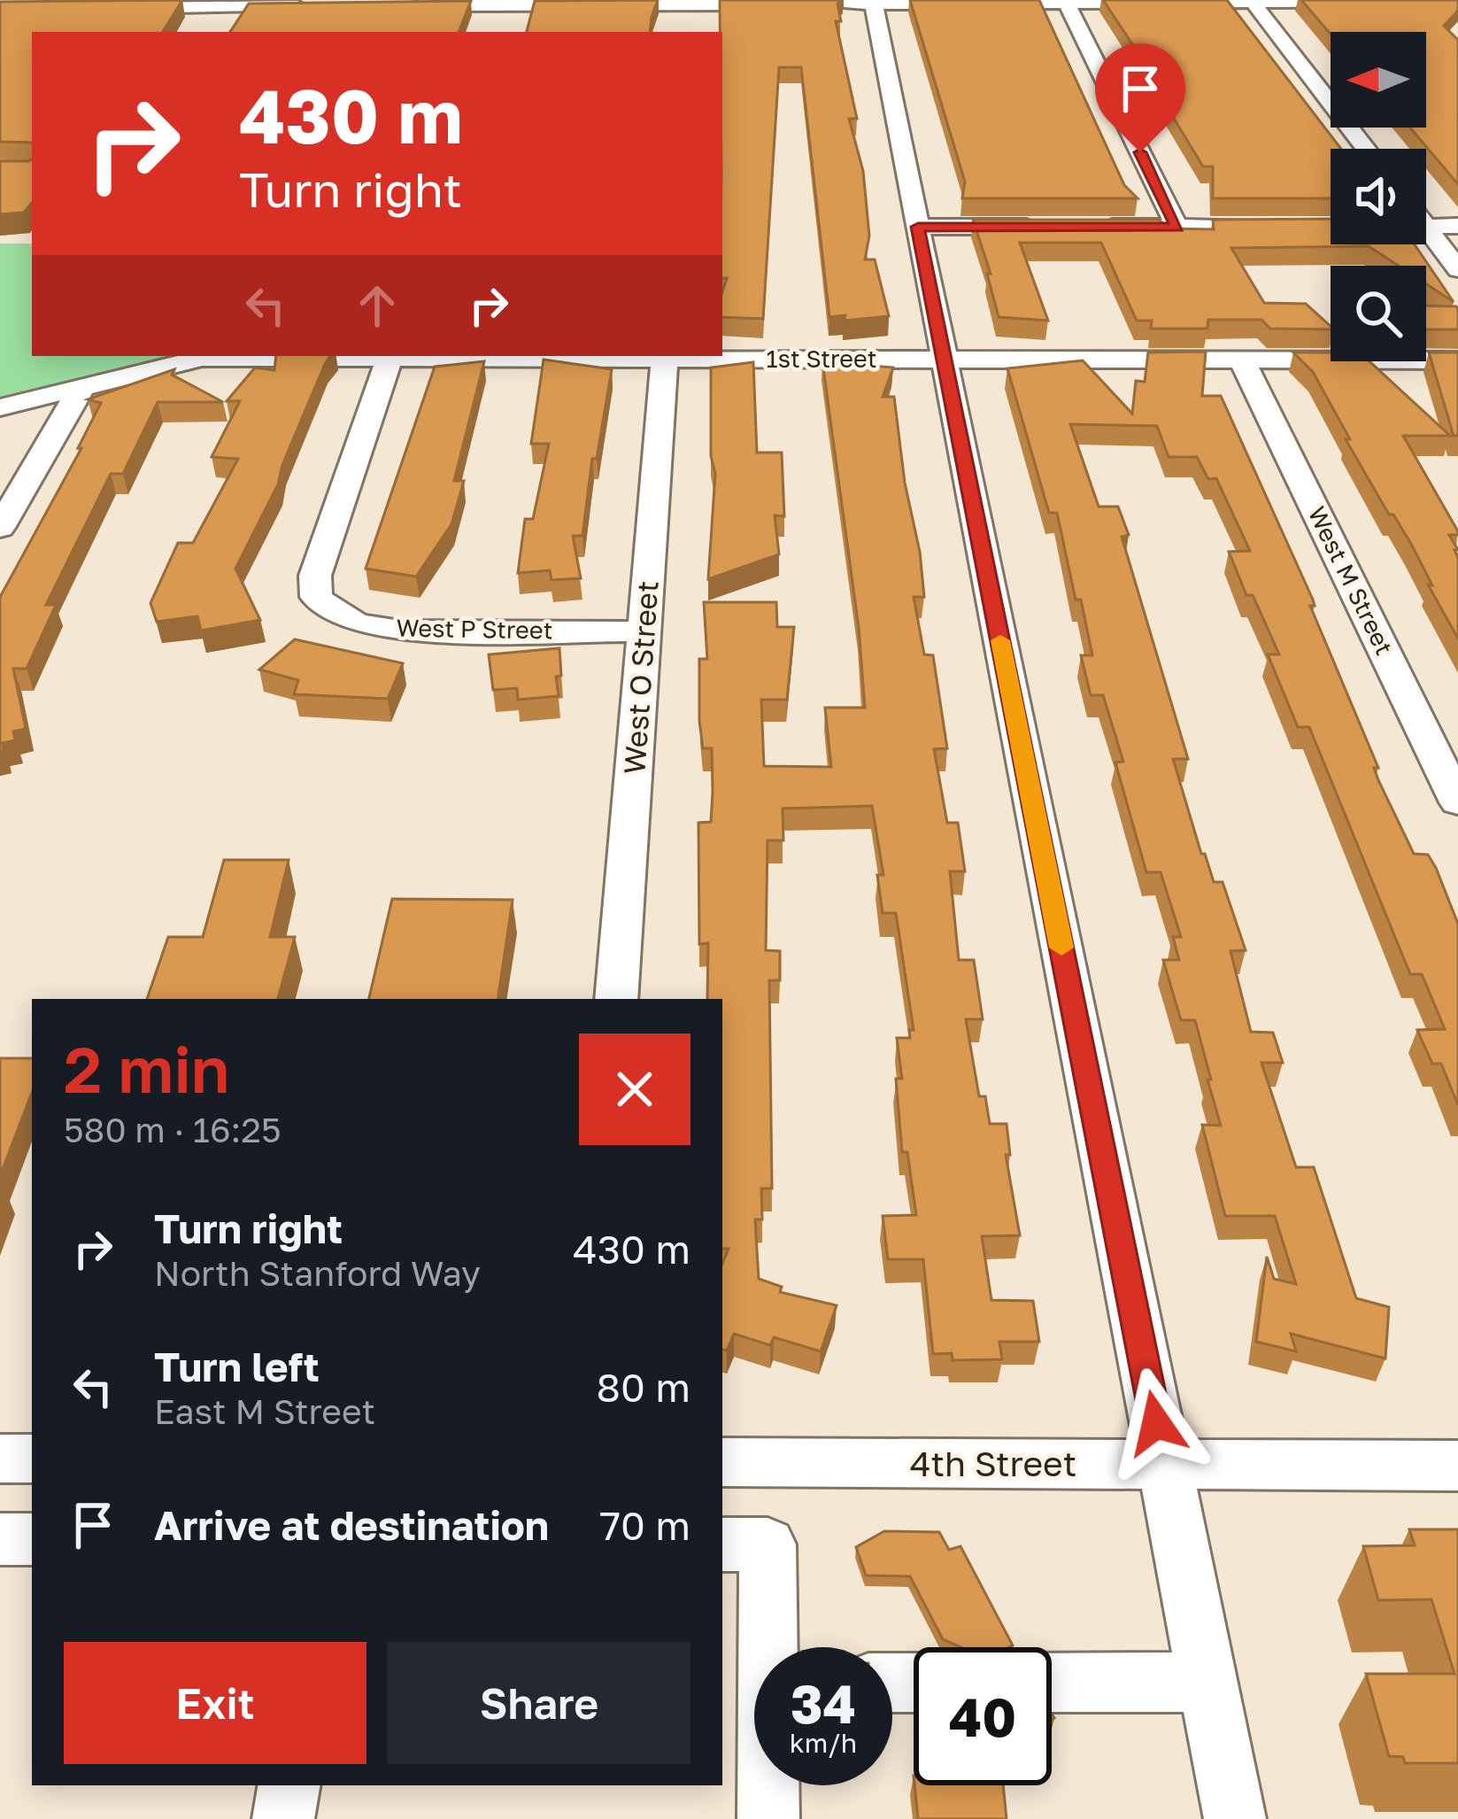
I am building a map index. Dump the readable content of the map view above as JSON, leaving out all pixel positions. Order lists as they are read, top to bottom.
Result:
{
  "streets": {
    "street": [
      "1st Street",
      "West M Street",
      "West P Street",
      "West O Street",
      "4th Street"
    ]
  },
  "crossings": [
    ["1st Street", "West M Street"],
    ["1st Street", "West P Street"],
    ["1st Street", "West O Street"],
    ["West P Street", "West O Street"]
  ],
  "north": "left",
  "page": {
    "turn": ["430 m", "Turn right"],
    "heading": ["2 min", "580 m · 16:25"],
    "list": [
      {
        "name": "Turn right",
        "note": "North Stanford Way",
        "value": "430 m"
      },
      {
        "name": "Turn left",
        "note": "East M Street",
        "value": "80 m"
      },
      {
        "name": "Arrive at destination",
        "value": "70 m"
      }
    ],
    "buttons": ["Exit", "Share"],
    "speed": "34 km/h",
    "limit": "40"
  }
}
